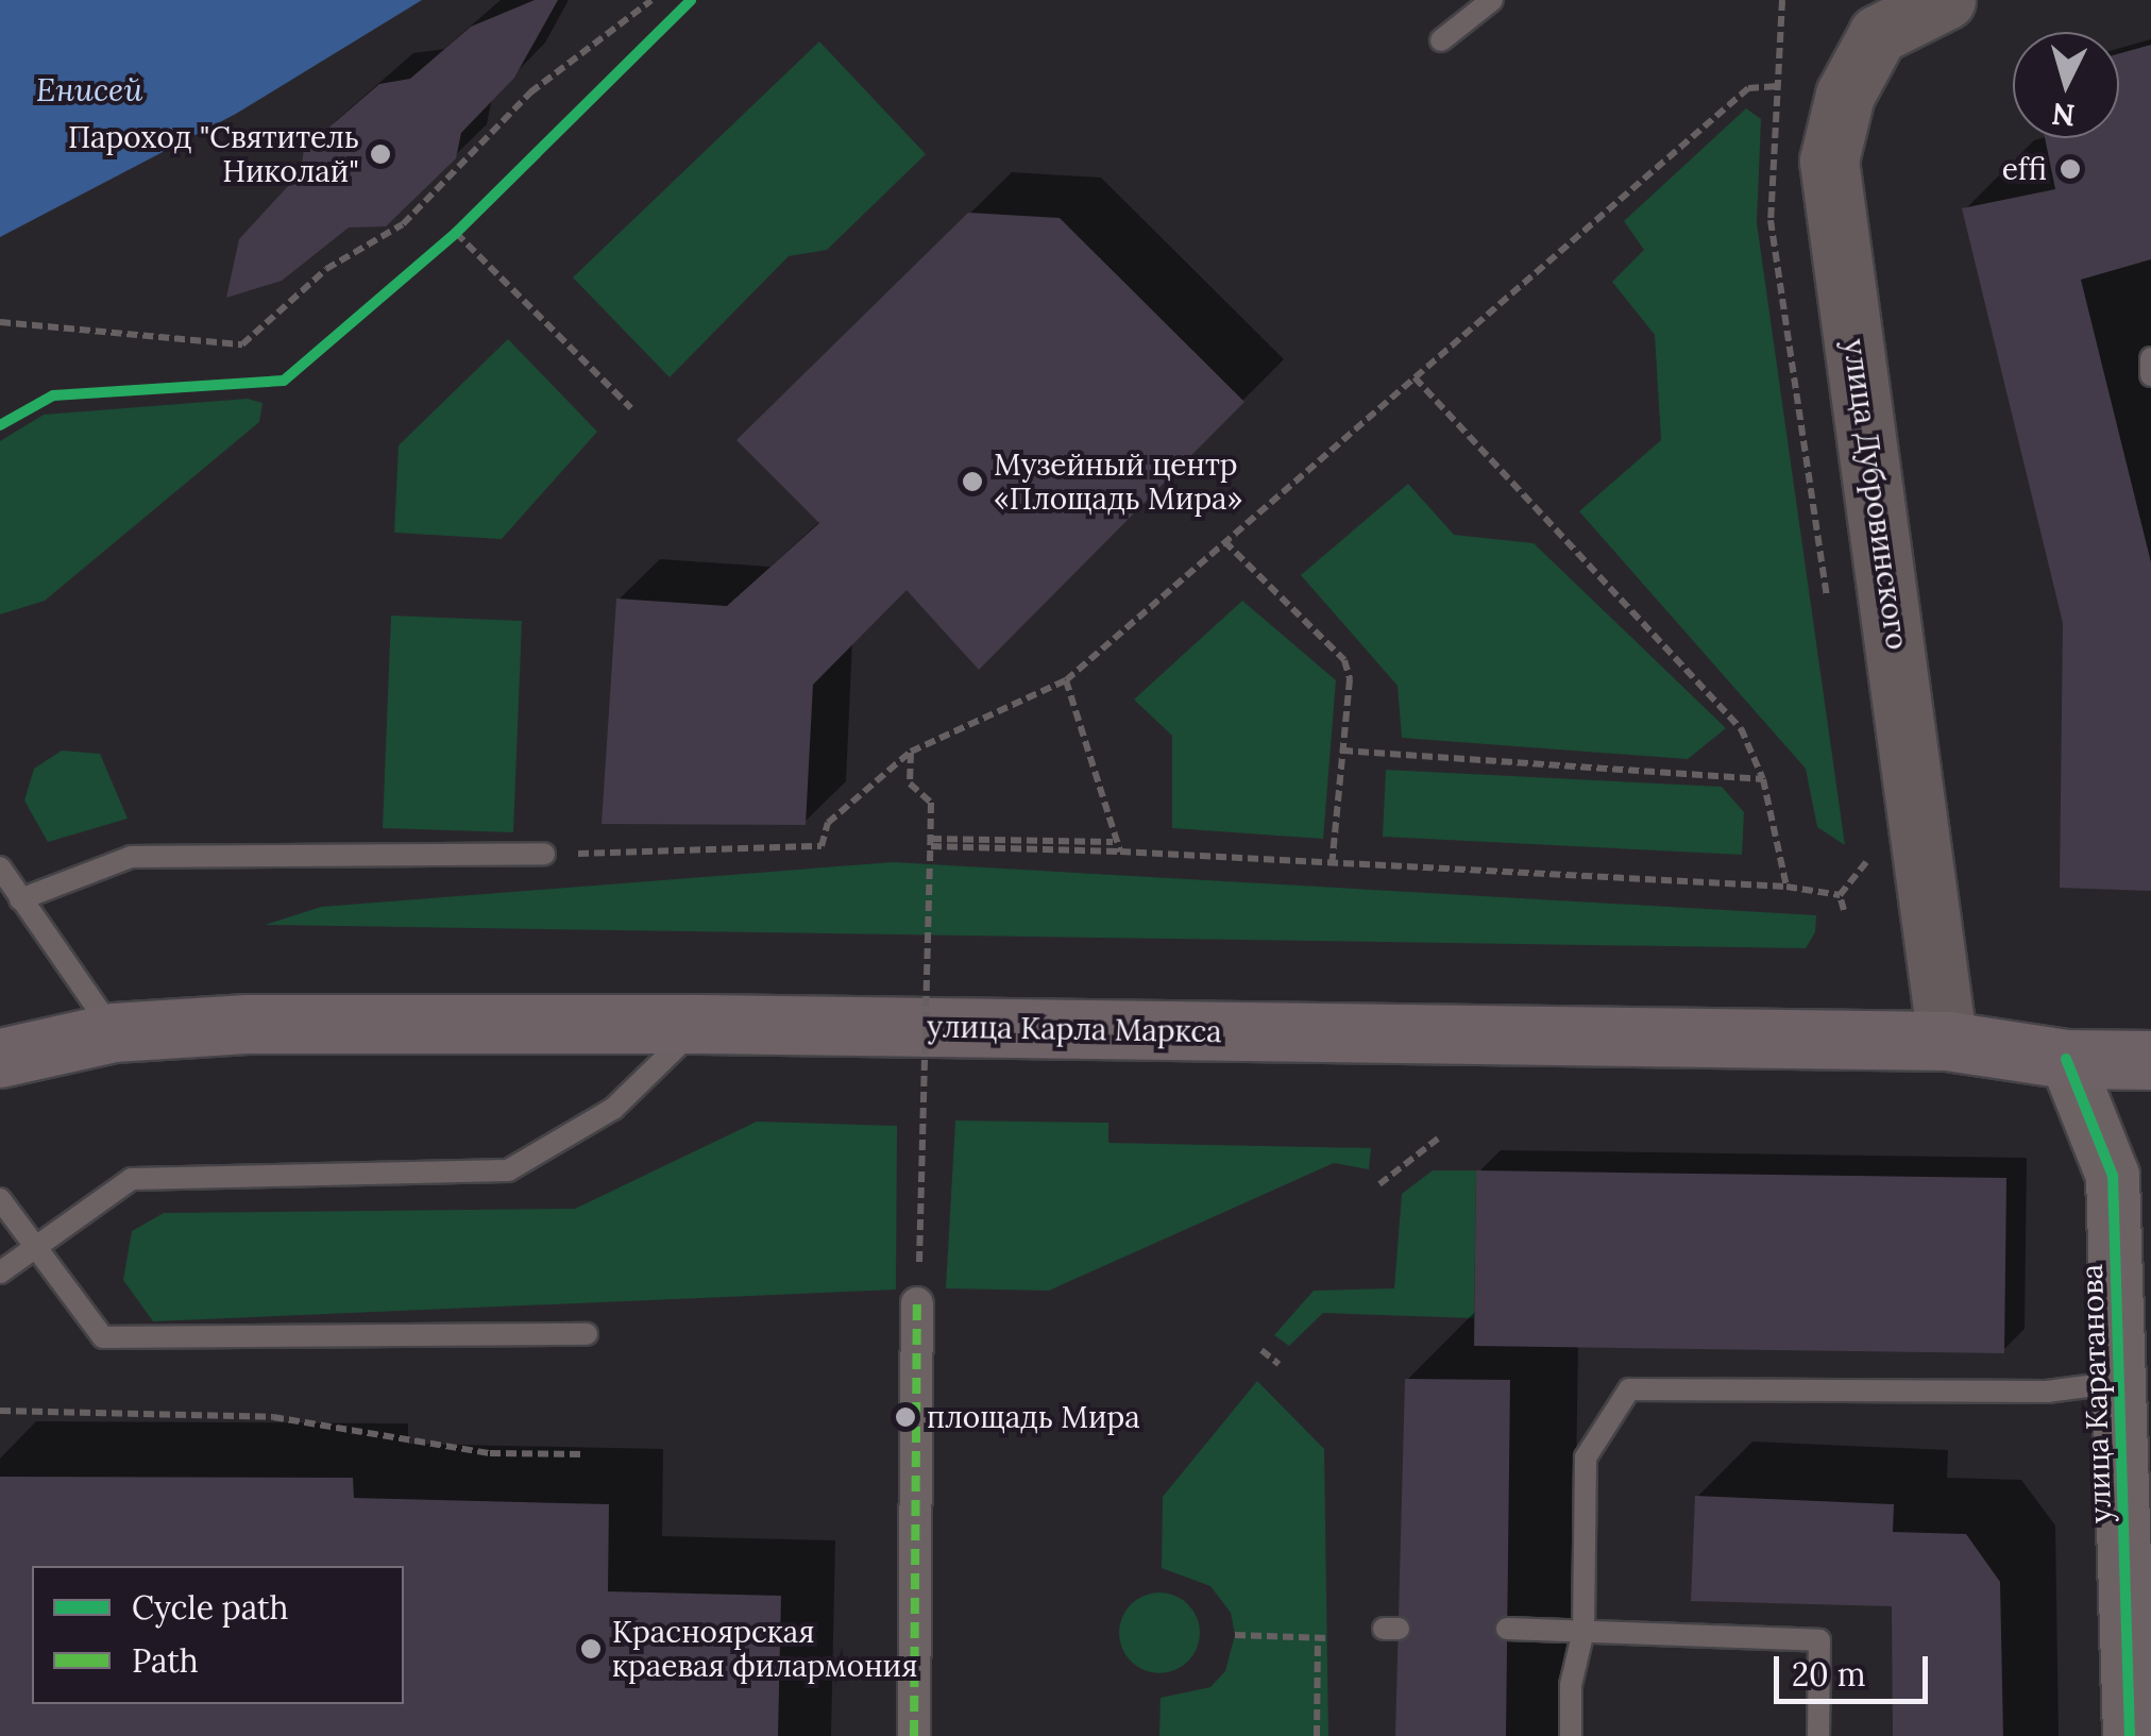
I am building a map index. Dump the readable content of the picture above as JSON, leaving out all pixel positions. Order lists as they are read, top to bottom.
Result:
{
  "streets": {
    "main road": ["улица Дубровинского", "улица Карла Маркса"],
    "street": ["улица Каратанова"]
  },
  "crossings": [
    ["улица Дубровинского", "улица Карла Маркса"],
    ["улица Карла Маркса", "улица Каратанова"]
  ],
  "water": ["Енисей"],
  "places": [
    "Пароход \"Святитель Николай\"",
    "effi",
    "Музейный центр «Площадь Мира»",
    "площадь Мира",
    "Красноярская краевая филармония"
  ],
  "legend": ["Cycle path", "Path"],
  "scale_bar": "20 m",
  "north": "bottom"
}
